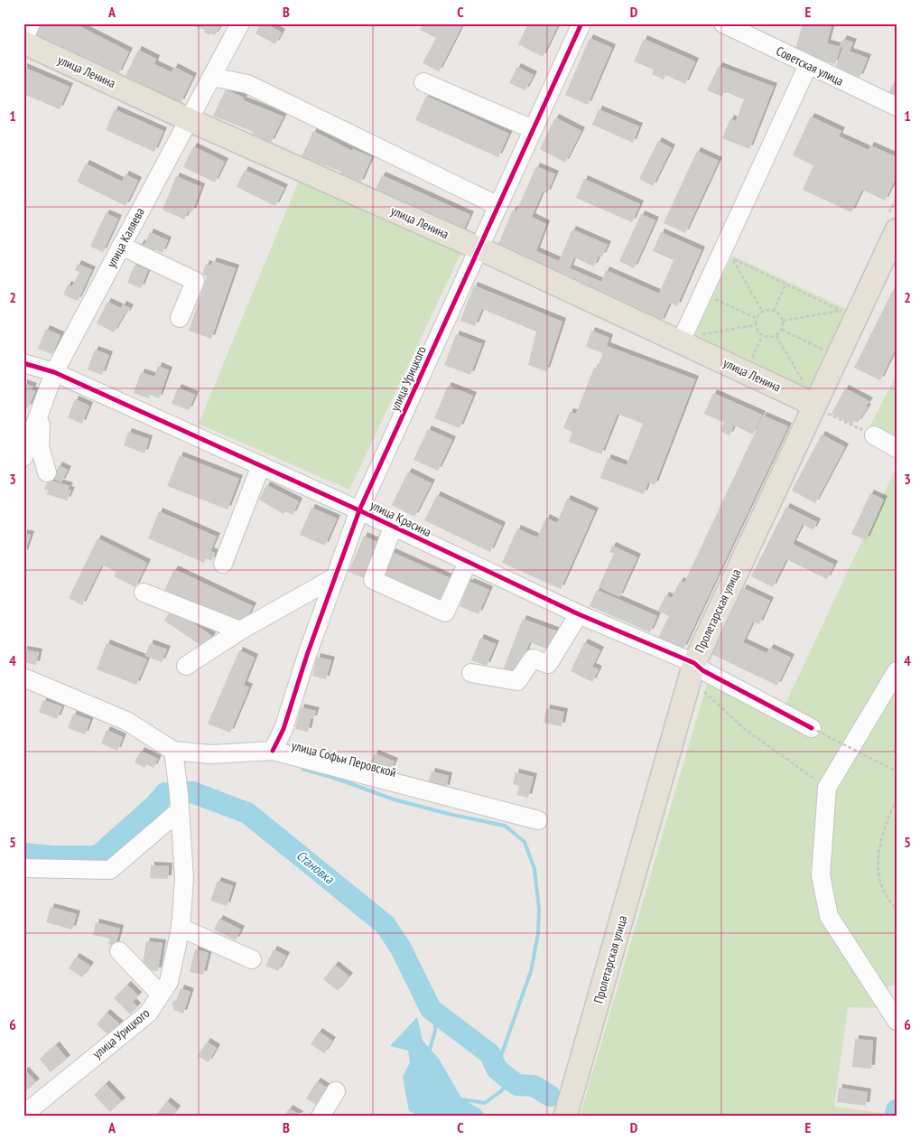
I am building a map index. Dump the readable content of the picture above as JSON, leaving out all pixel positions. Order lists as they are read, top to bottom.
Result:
{
  "streets": {
    "main road": ["улица Ленина", "Пролетарская улица"],
    "street": [
      "Советская улица",
      "улица Каляева",
      "улица Урицкого",
      "улица Красина",
      "улица Софьи Перовской"
    ]
  },
  "crossings": [
    ["улица Ленина", "улица Каляева"],
    ["улица Ленина", "улица Урицкого"],
    ["улица Ленина", "Пролетарская улица"],
    ["улица Каляева", "улица Красина"],
    ["улица Урицкого", "улица Красина"],
    ["улица Урицкого", "улица Софьи Перовской"],
    ["улица Красина", "Пролетарская улица"]
  ],
  "water": ["Становка"],
  "grid": {
    "columns": [
      "A",
      "B",
      "C",
      "D",
      "E"
    ],
    "rows": [
      "1",
      "2",
      "3",
      "4",
      "5",
      "6"
    ]
  }
}
